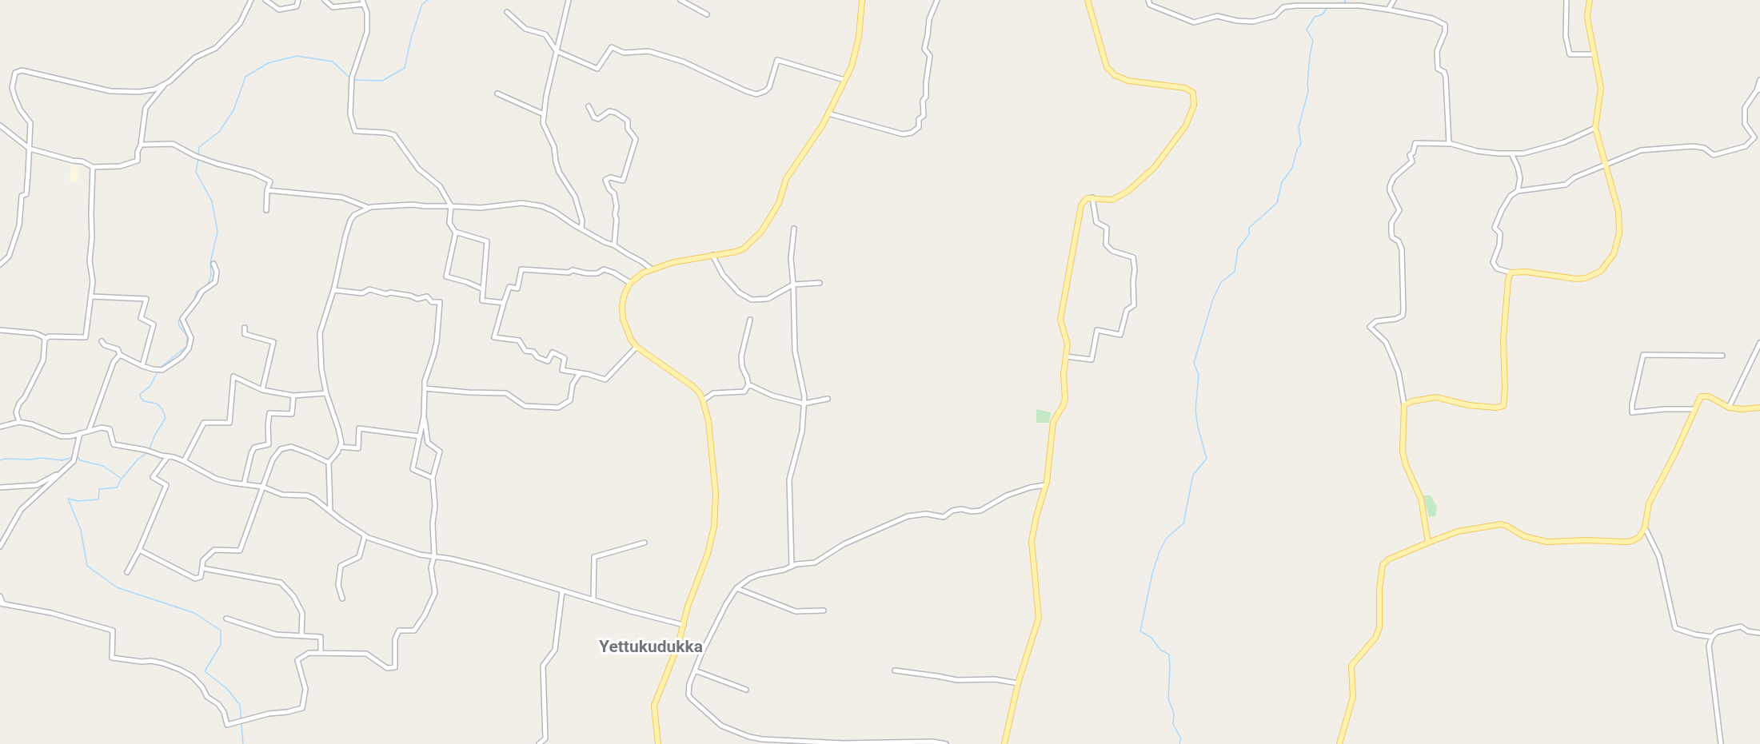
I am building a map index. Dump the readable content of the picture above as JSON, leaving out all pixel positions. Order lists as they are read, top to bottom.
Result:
{
  "districts": ["Yettukudukka"]
}
